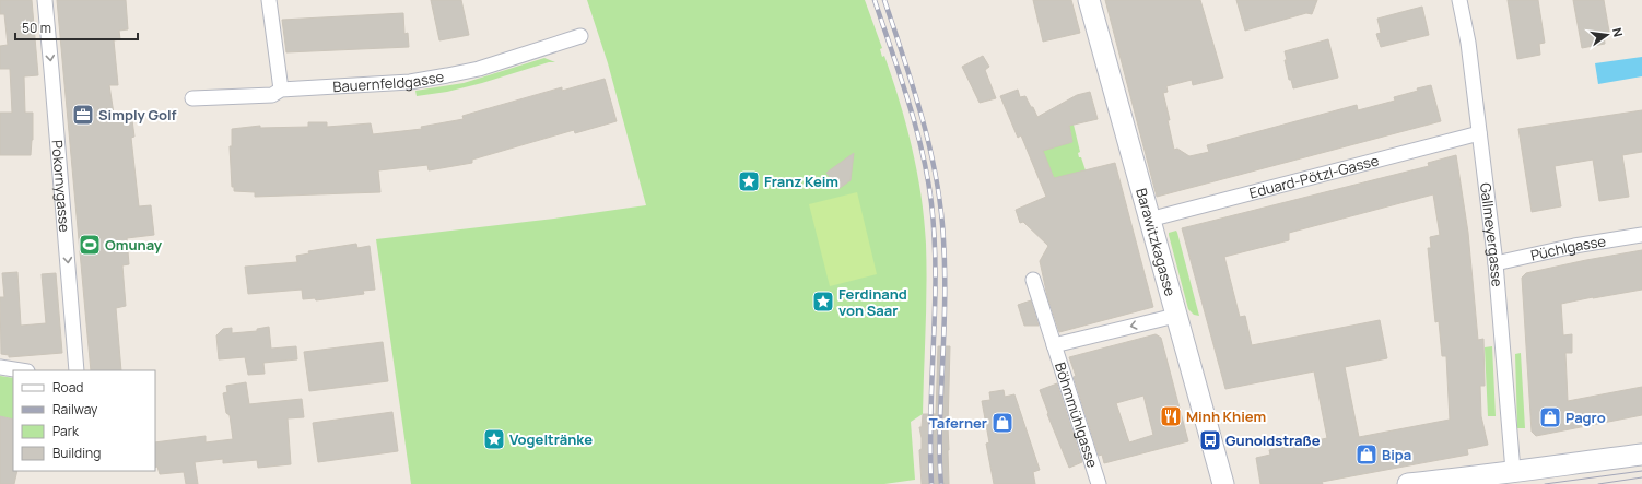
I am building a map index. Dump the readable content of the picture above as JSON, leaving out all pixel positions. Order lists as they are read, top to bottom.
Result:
{
  "streets": {
    "main road": ["Barawitzkagasse"],
    "street": [
      "Bauernfeldgasse",
      "Eduard-Pötzl-Gasse",
      "Pokornygasse",
      "Gallmeyergasse",
      "Püchlgasse",
      "Böhmmühlgasse"
    ]
  },
  "crossings": [
    ["Eduard-Pötzl-Gasse", "Gallmeyergasse"],
    ["Eduard-Pötzl-Gasse", "Barawitzkagasse"],
    ["Gallmeyergasse", "Püchlgasse"],
    ["Barawitzkagasse", "Böhmmühlgasse"]
  ],
  "one_way": ["Pokornygasse", "Böhmmühlgasse"],
  "places": {
    "office": ["Simply Golf"],
    "place": ["Franz Keim", "Ferdinand von Saar", "Vogeltränke"],
    "sports": ["Omunay"],
    "restaurant": ["Minh Khiem"],
    "shop": ["Pagro", "Taferner", "Bipa"],
    "bus stop": ["Gunoldstraße"]
  },
  "legend": [
    "Road",
    "Railway",
    "Park",
    "Building"
  ],
  "scale_bar": "50 m",
  "north": "right"
}
